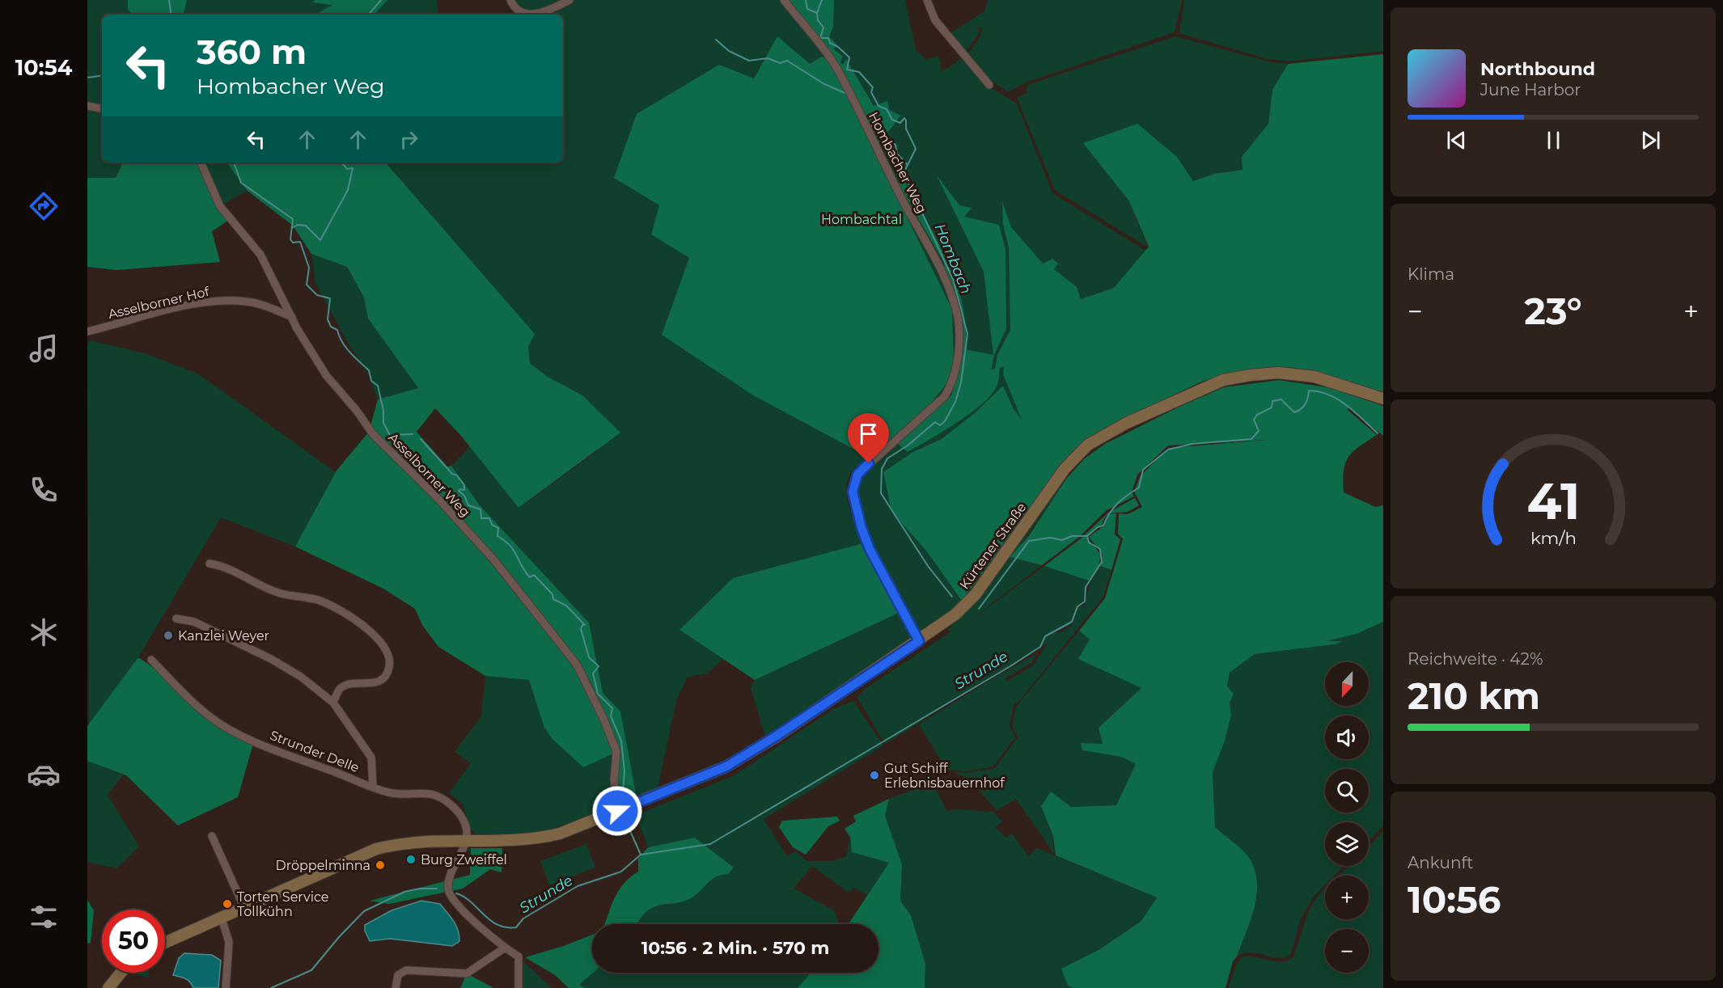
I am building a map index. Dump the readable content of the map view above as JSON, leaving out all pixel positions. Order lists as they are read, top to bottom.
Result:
{
  "streets": {
    "main road": ["Kürtener Straße"],
    "street": [
      "Hombacher Weg",
      "Asselborner Hof",
      "Asselborner Weg",
      "Strunder Delle"
    ]
  },
  "crossings": [
    ["Hombacher Weg", "Kürtener Straße"],
    ["Asselborner Hof", "Asselborner Weg"],
    ["Asselborner Weg", "Kürtener Straße"],
    ["Kürtener Straße", "Strunder Delle"]
  ],
  "water": ["Hombach", "Strunde"],
  "parks": ["Hombachtal"],
  "places": [
    "Kanzlei Weyer",
    "Gut Schiff Erlebnisbauernhof",
    "Burg Zweiffel",
    "Dröppelminna",
    "Torten Service Tollkühn"
  ],
  "north": "bottom",
  "page": {
    "tabs": "10:54",
    "turn": ["360 m", "Hombacher Weg"],
    "song": ["Northbound", "June Harbor"],
    "tile": [
      "Klima",
      ["Reichweite · 42%", "210 km"],
      ["Ankunft", "10:56"]
    ],
    "heat": ["−", "23°", "+"],
    "map_buttons": ["+", "−"],
    "limit": "50",
    "trip": "10:56 · 2 Min. · 570 m",
    "gauge": ["41", "km/h"]
  }
}
